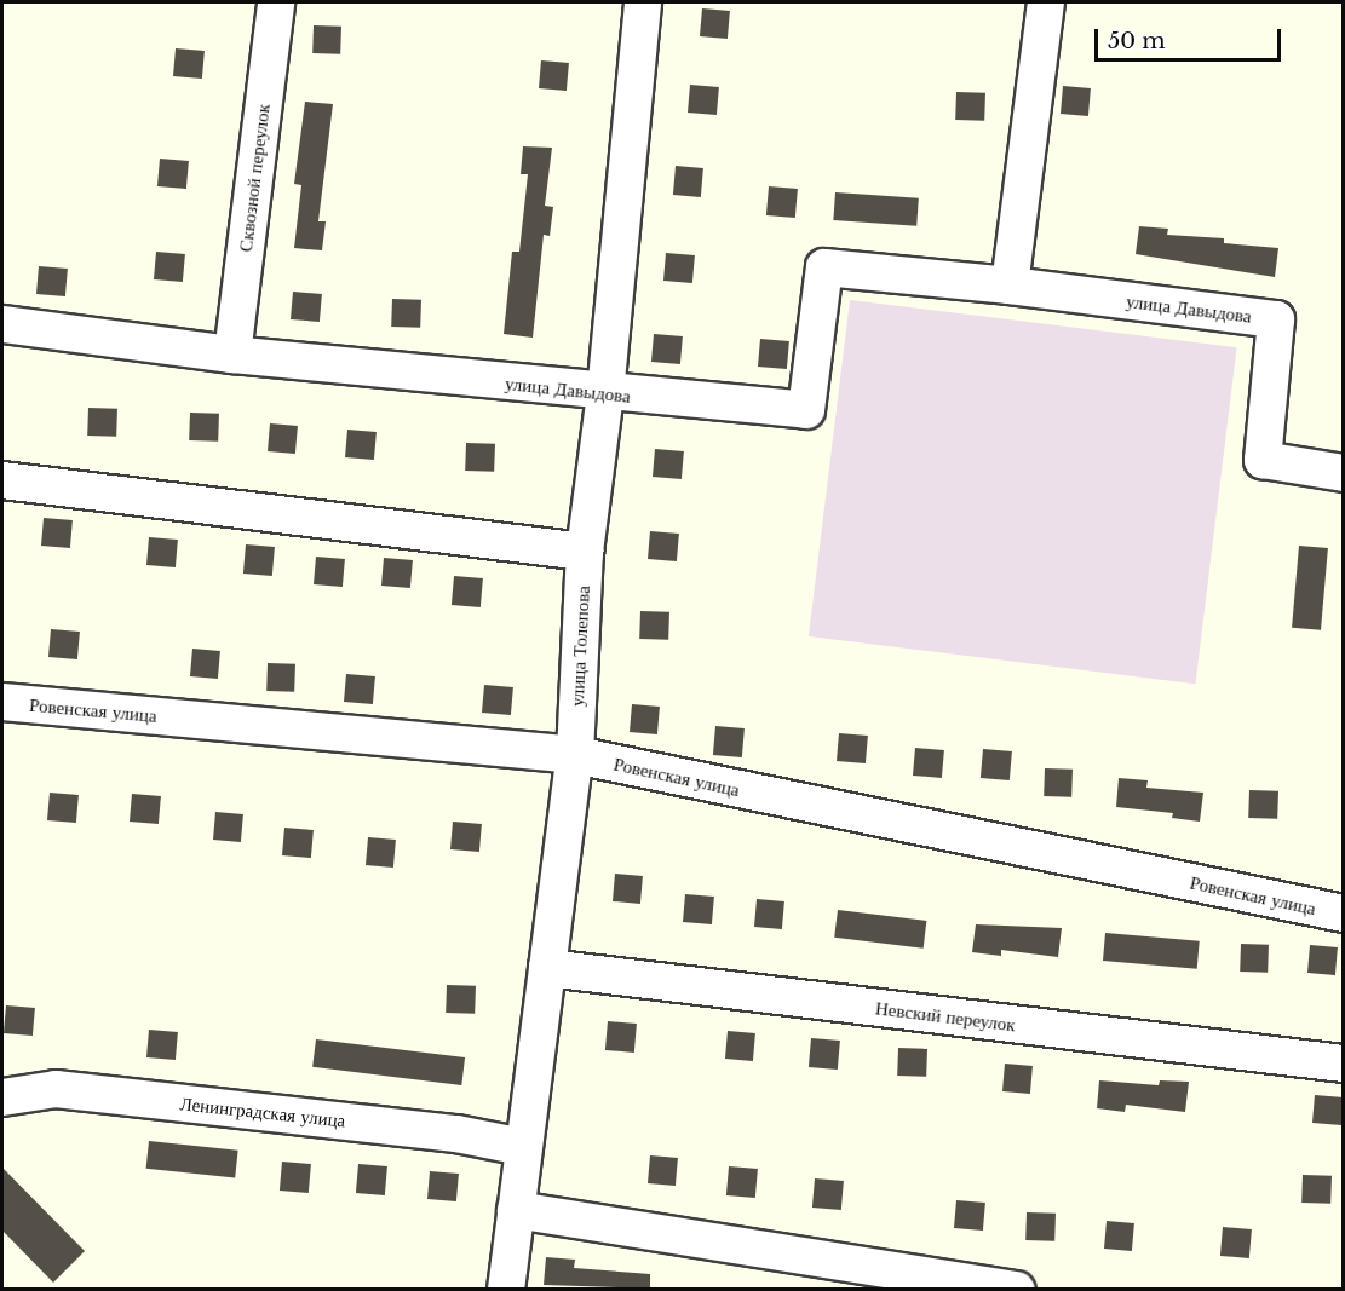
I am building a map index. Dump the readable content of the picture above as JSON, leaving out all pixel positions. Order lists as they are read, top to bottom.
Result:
{
  "streets": {
    "street": [
      "Сквозной переулок",
      "улица Давыдова",
      "улица Толепова",
      "Ровенская улица",
      "Невский переулок",
      "Ленинградская улица"
    ]
  },
  "crossings": [
    ["Сквозной переулок", "улица Давыдова"],
    ["улица Давыдова", "улица Толепова"],
    ["улица Толепова", "Ровенская улица"],
    ["улица Толепова", "Невский переулок"],
    ["улица Толепова", "Ленинградская улица"]
  ],
  "scale_bar": "50 m"
}
